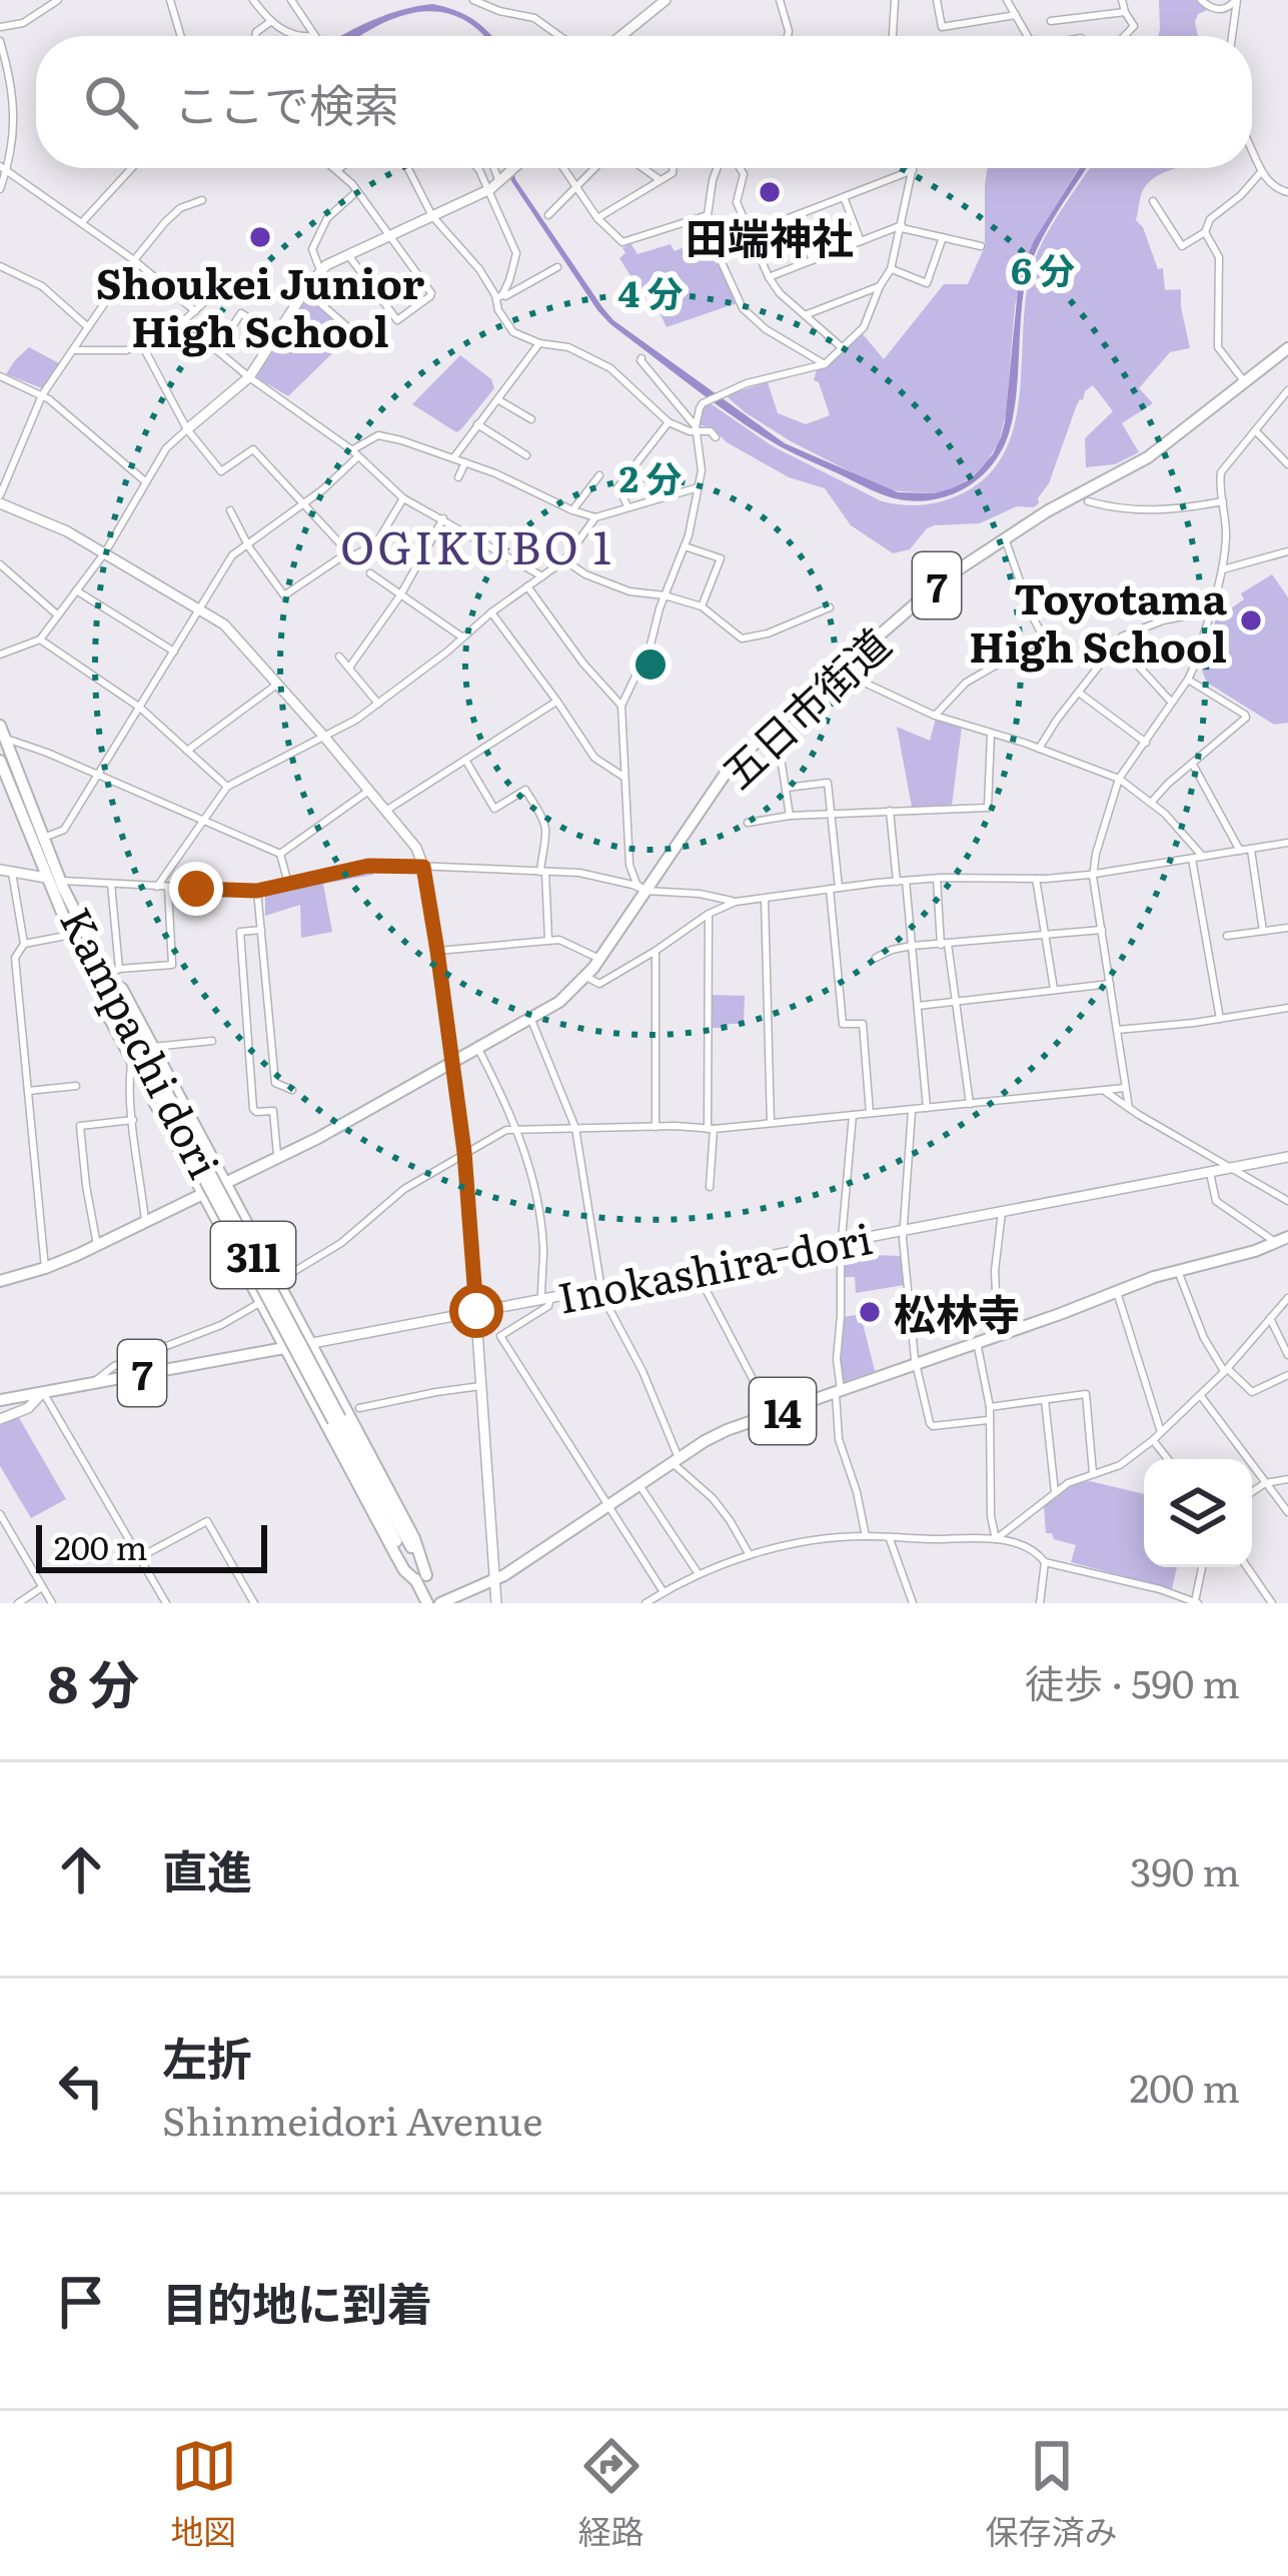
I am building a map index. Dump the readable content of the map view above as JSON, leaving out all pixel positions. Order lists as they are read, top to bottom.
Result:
{
  "streets": {
    "main road": [
      "7",
      "五日市街道",
      "Kampachi dori",
      "311",
      "Inokashira-dori",
      "14"
    ]
  },
  "crossings": [
    ["7", "五日市街道"],
    ["Kampachi dori", "14"]
  ],
  "districts": ["OGIKUBO 1"],
  "places": [
    "田端神社",
    "Shoukei Junior High School",
    "Toyotama High School",
    "松林寺"
  ],
  "scale_bar": "200 m",
  "page": {
    "search": "ここで検索",
    "scale": "200 m",
    "heading": ["8 分", "徒歩 · 590 m"],
    "list": [
      ["直進", "390 m"],
      ["左折", "Shinmeidori Avenue", "200 m"],
      "目的地に到着"
    ],
    "nav": ["地図", "経路", "保存済み"]
  },
  "rings": ["6 分", "4 分", "2 分"]
}
